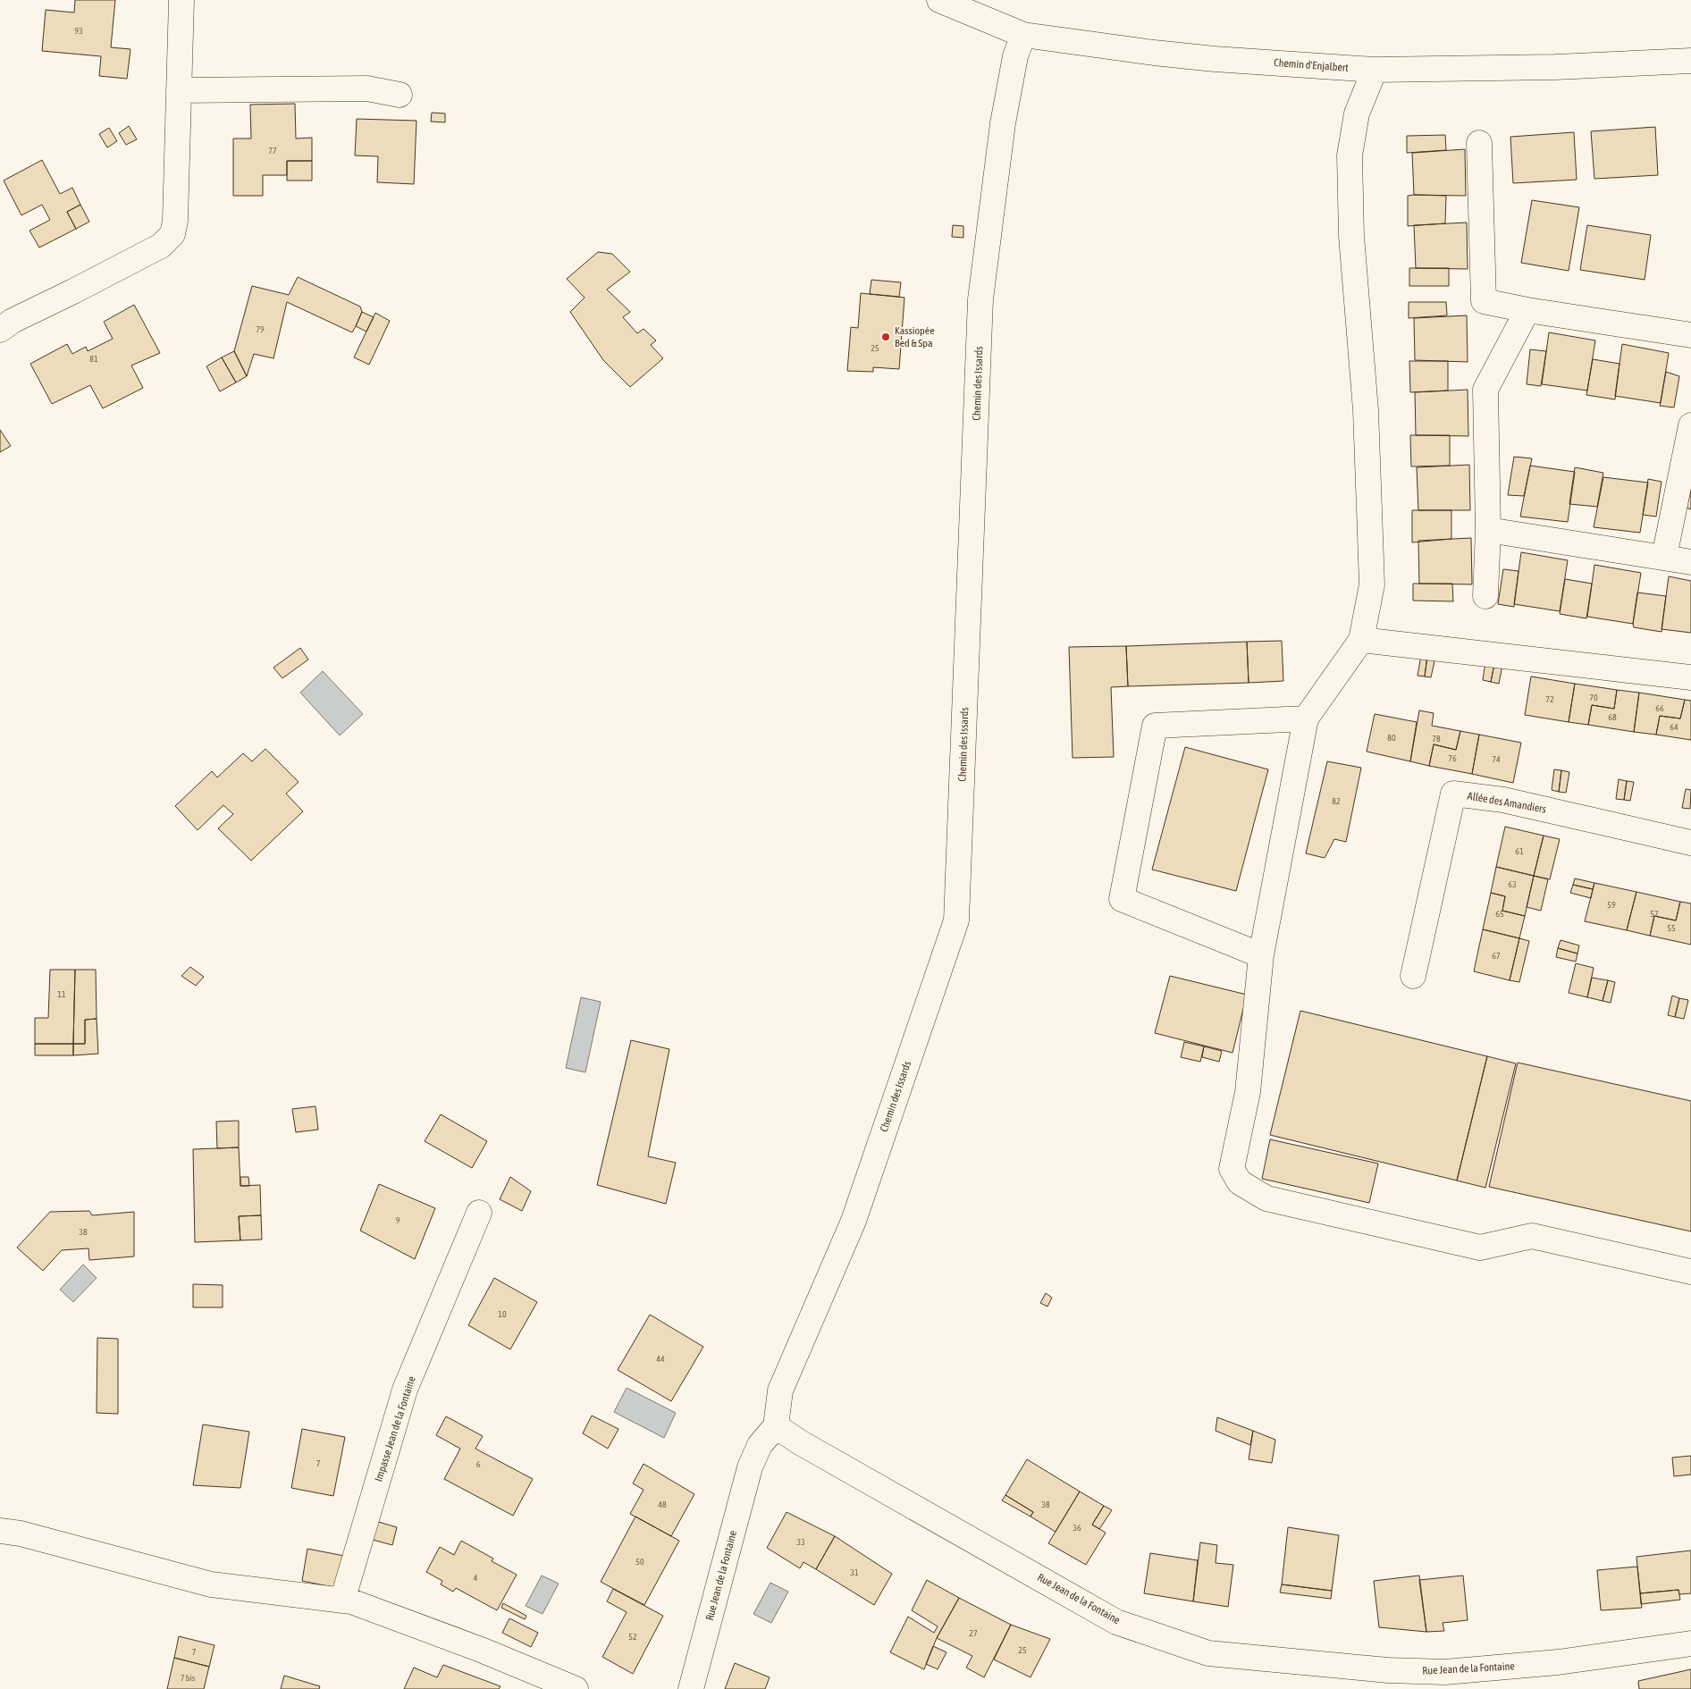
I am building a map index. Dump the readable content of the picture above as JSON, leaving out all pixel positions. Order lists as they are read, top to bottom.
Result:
{
  "streets": {
    "street": [
      "Chemin d'Enjalbert",
      "Chemin des Issards",
      "Allée des Amandiers",
      "Impasse Jean de la Fontaine",
      "Rue Jean de la Fontaine"
    ]
  },
  "crossings": [
    ["Chemin d'Enjalbert", "Chemin des Issards"],
    ["Chemin des Issards", "Rue Jean de la Fontaine"]
  ],
  "places": ["Kassiopée Bed & Spa"],
  "house_numbers": [
    "93",
    "77",
    "79",
    "25",
    "81",
    "70",
    "72",
    "66",
    "68",
    "64",
    "80",
    "78",
    "76",
    "74",
    "82",
    "61",
    "63",
    "59",
    "65",
    "57",
    "55",
    "67",
    "11",
    "9",
    "38",
    "10",
    "44",
    "7",
    "6",
    "48",
    "38",
    "36",
    "33",
    "50",
    "31",
    "4",
    "27",
    "52",
    "25",
    "7",
    "7 bis"
  ]
}
